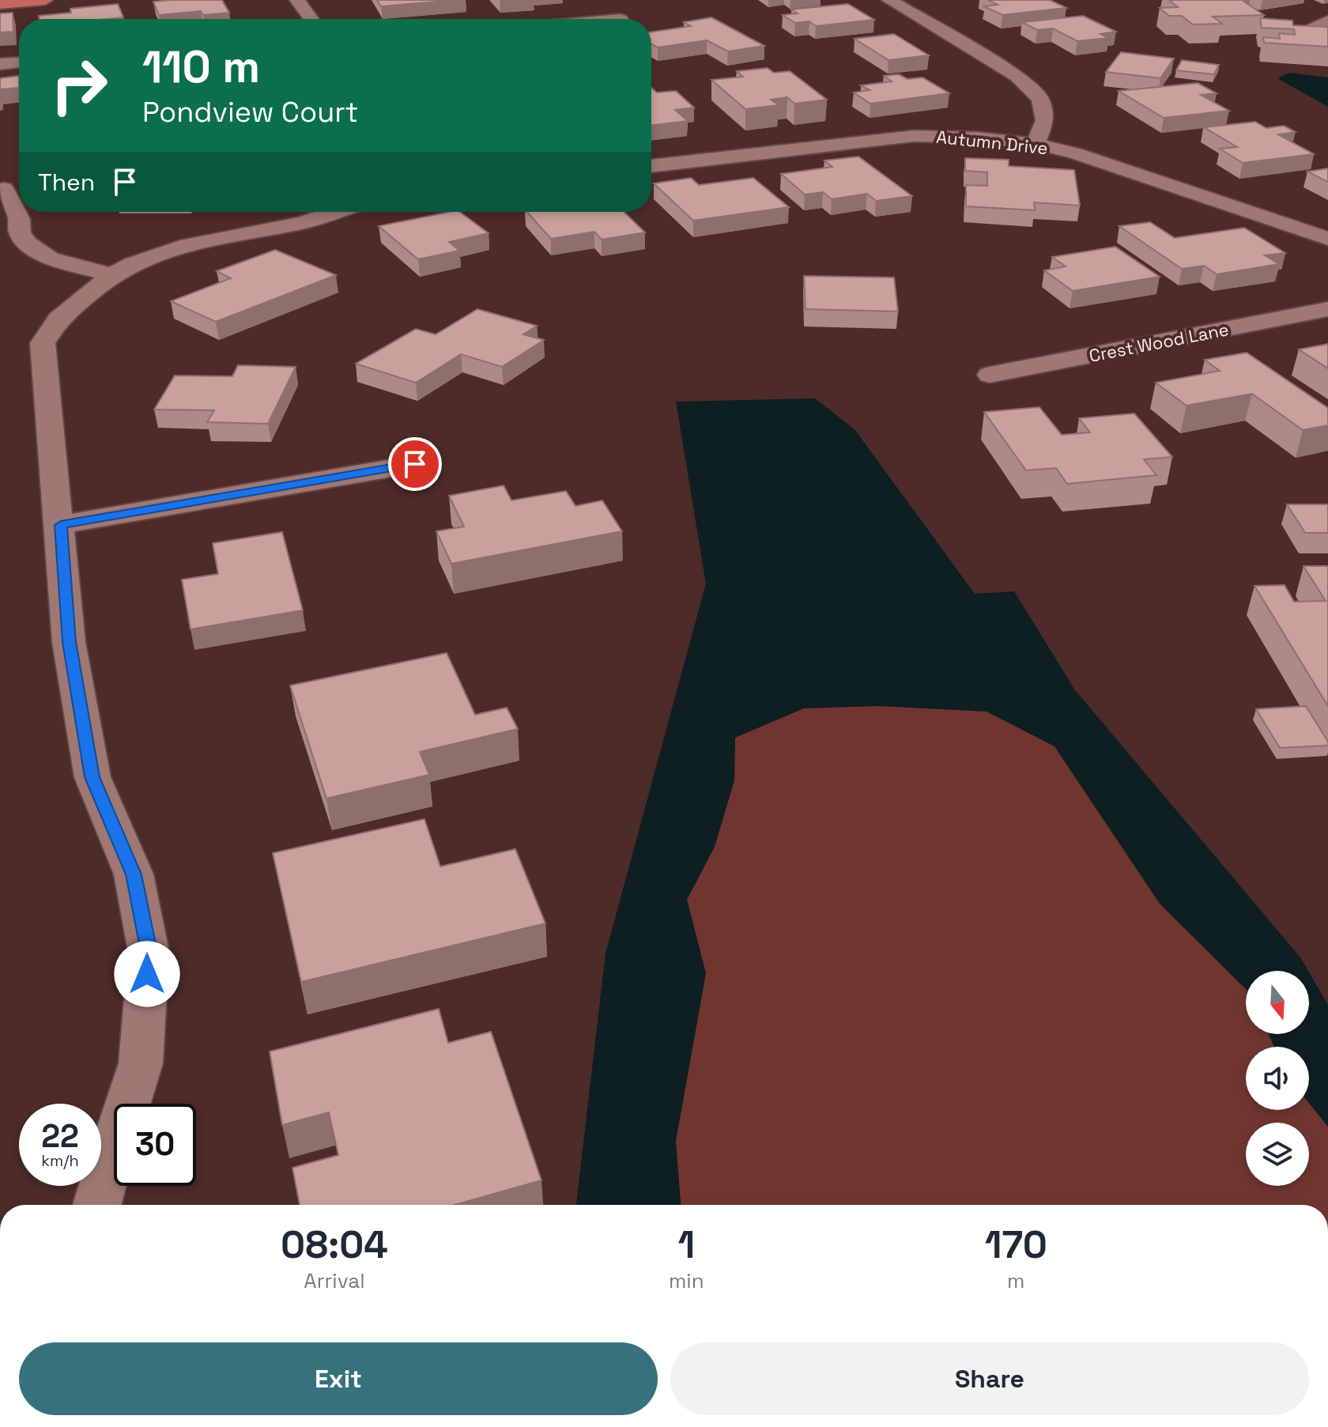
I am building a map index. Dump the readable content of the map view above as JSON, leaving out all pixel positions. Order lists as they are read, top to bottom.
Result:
{
  "streets": {
    "street": ["Autumn Drive", "Crest Wood Lane"]
  },
  "north": "bottom",
  "page": {
    "turn": ["110 m", "Pondview Court"],
    "then": "Then",
    "speed": "22 km/h",
    "limit": "30",
    "eta": [
      "08:04",
      "Arrival",
      "1",
      "min",
      "170",
      "m"
    ],
    "buttons": ["Exit", "Share"]
  }
}
